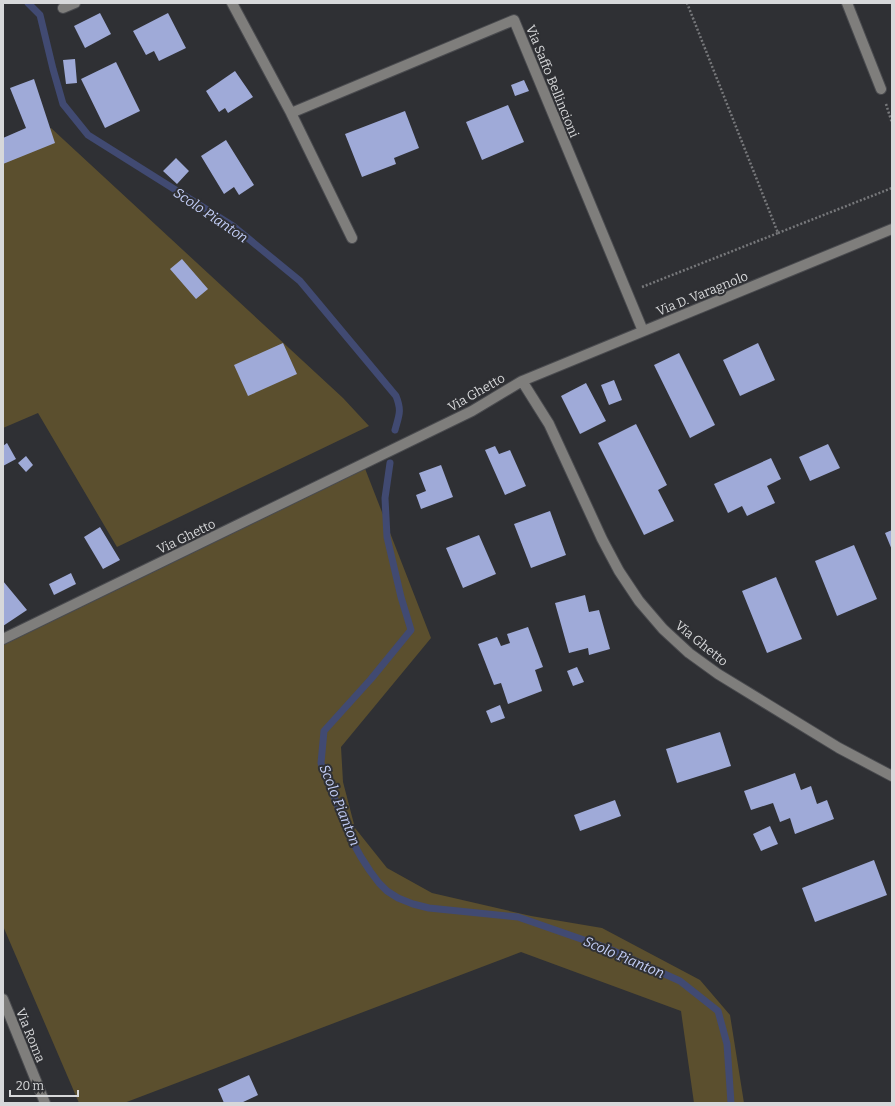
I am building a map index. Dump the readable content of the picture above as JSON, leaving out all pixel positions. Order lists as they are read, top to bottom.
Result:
{
  "streets": {
    "street": [
      "Via Saffo Bellincioni",
      "Via D. Varagnolo",
      "Via Ghetto",
      "Via Roma"
    ]
  },
  "crossings": [
    ["Via Saffo Bellincioni", "Via D. Varagnolo"],
    ["Via D. Varagnolo", "Via Ghetto"]
  ],
  "water": ["Scolo Pianton"],
  "scale_bar": "20 m"
}
